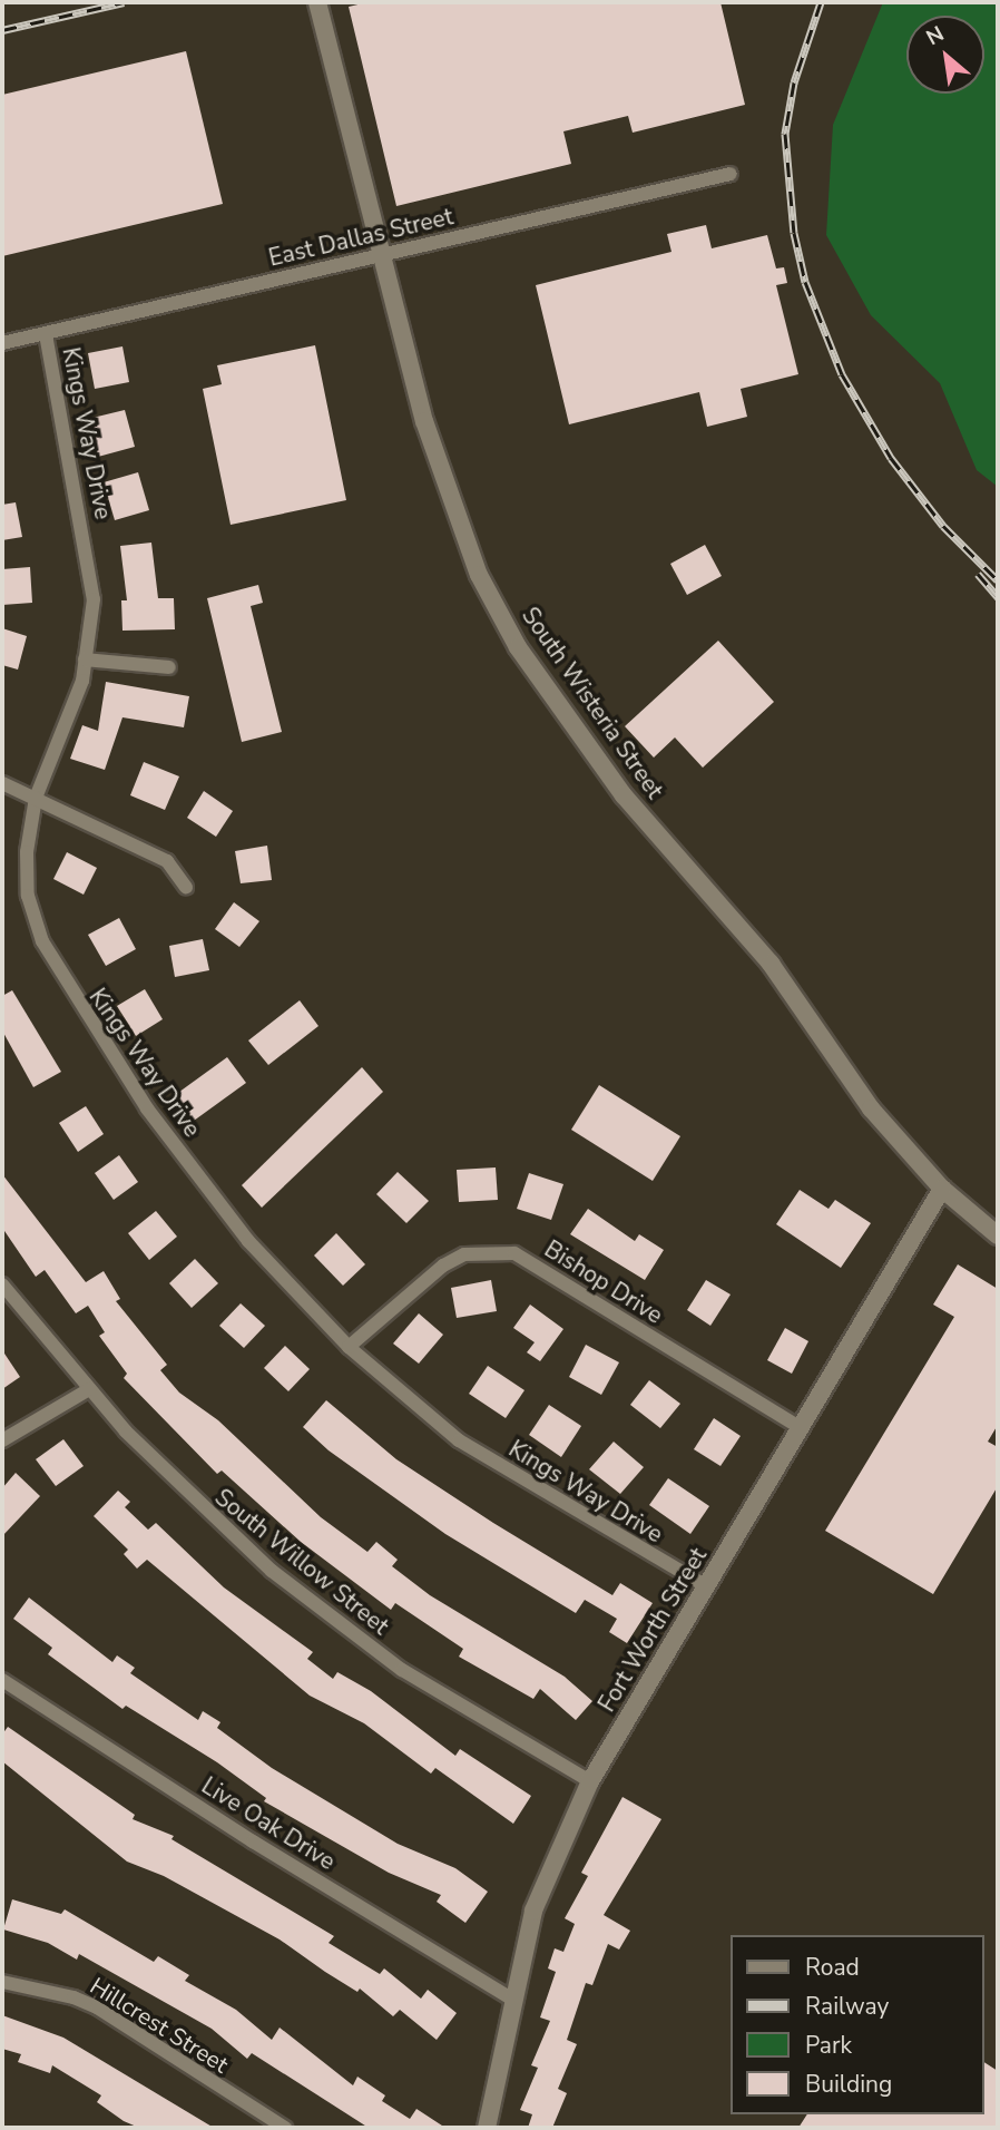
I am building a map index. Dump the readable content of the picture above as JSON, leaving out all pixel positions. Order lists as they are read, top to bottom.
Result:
{
  "streets": {
    "street": [
      "East Dallas Street",
      "Kings Way Drive",
      "South Wisteria Street",
      "Bishop Drive",
      "South Willow Street",
      "Fort Worth Street",
      "Live Oak Drive",
      "Hillcrest Street"
    ]
  },
  "crossings": [
    ["East Dallas Street", "Kings Way Drive"],
    ["East Dallas Street", "South Wisteria Street"],
    ["Kings Way Drive", "Bishop Drive"],
    ["Kings Way Drive", "Fort Worth Street"],
    ["South Wisteria Street", "Fort Worth Street"],
    ["Bishop Drive", "Fort Worth Street"],
    ["South Willow Street", "Fort Worth Street"],
    ["Fort Worth Street", "Live Oak Drive"]
  ],
  "legend": [
    "Road",
    "Railway",
    "Park",
    "Building"
  ],
  "north": "top left"
}
